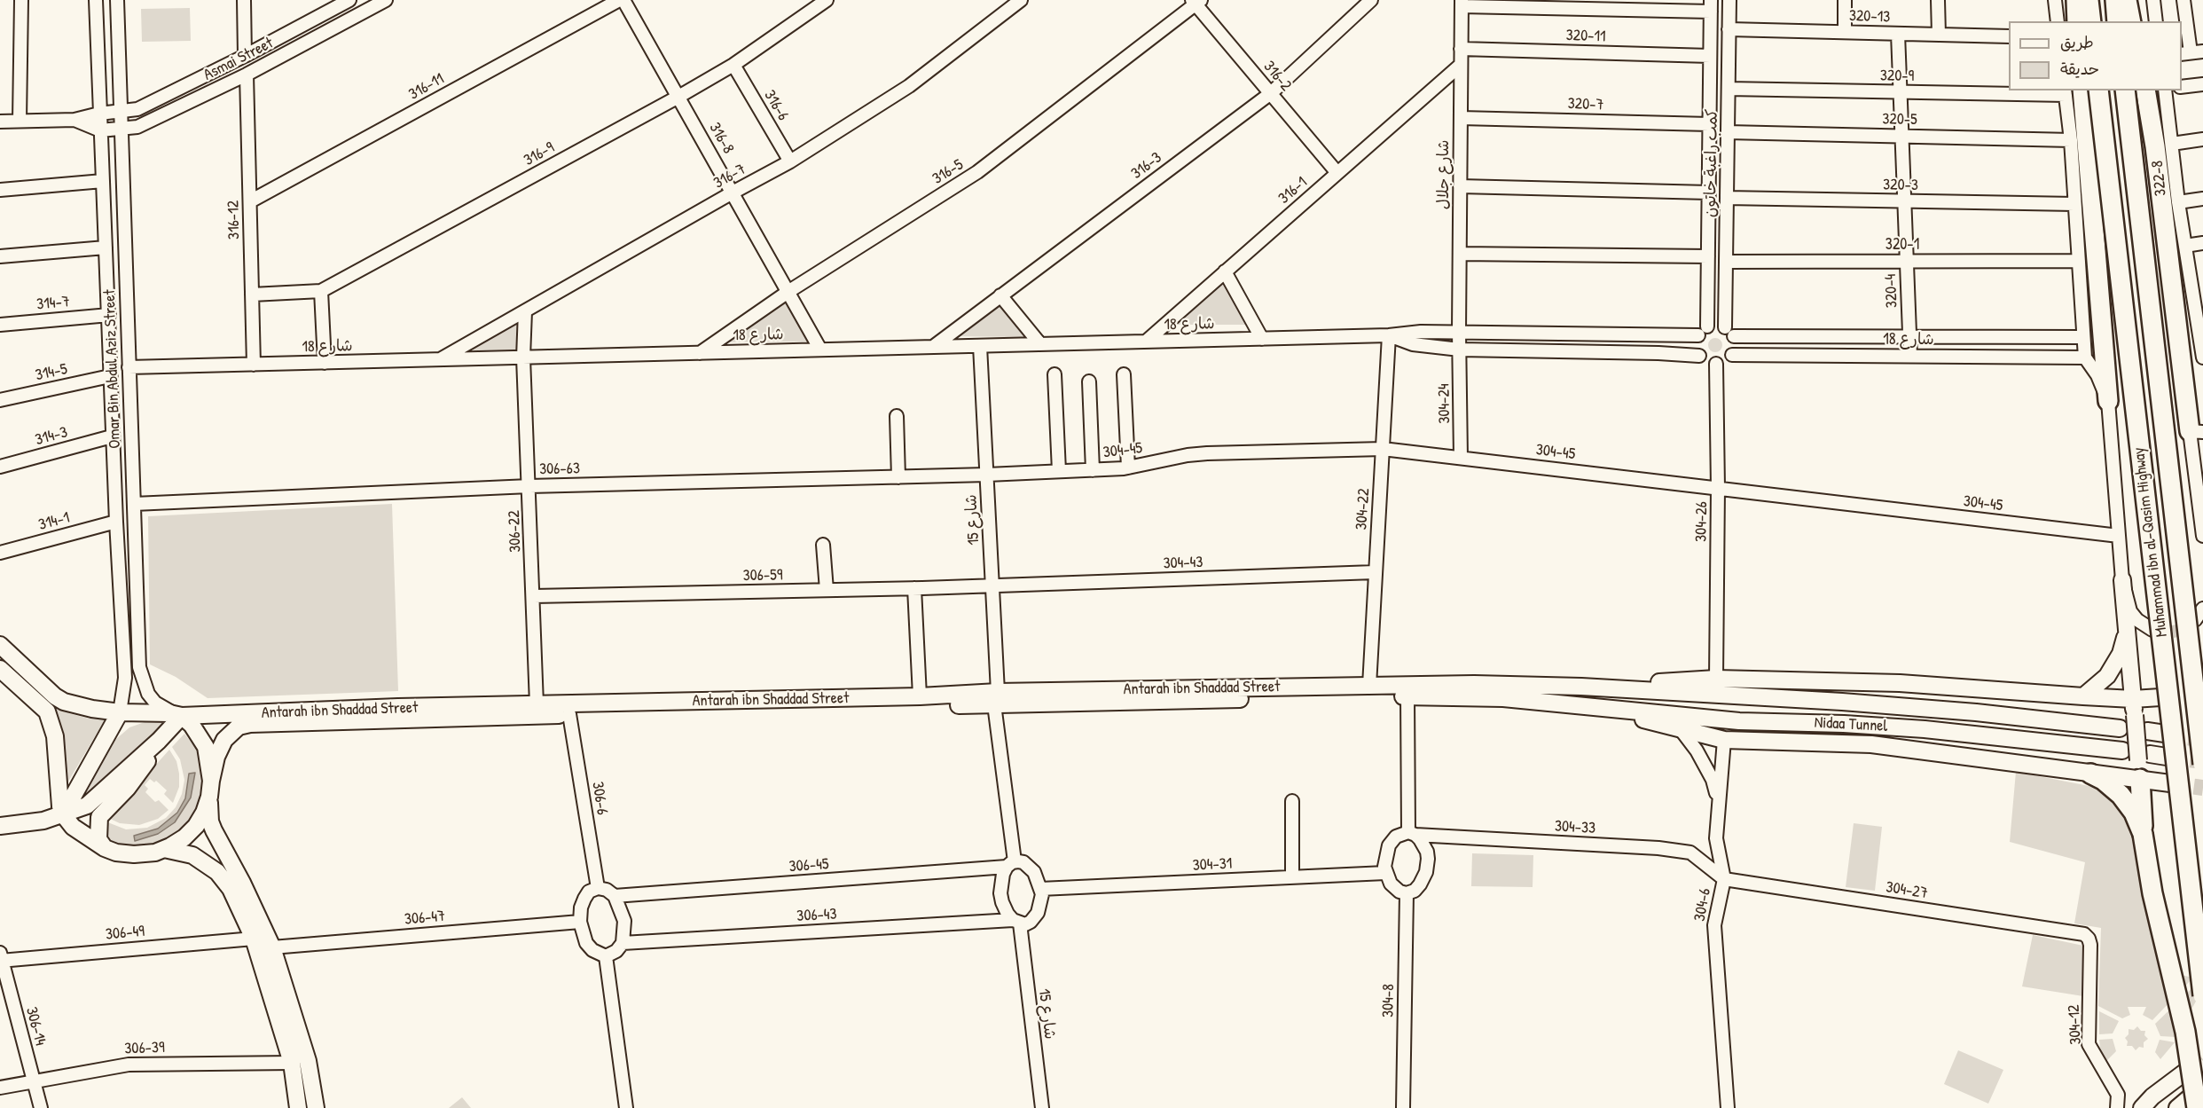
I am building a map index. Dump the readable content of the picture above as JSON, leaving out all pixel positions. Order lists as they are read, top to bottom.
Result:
{
  "streets": {
    "highway": ["Muhammad ibn al-Qasim Highway"],
    "main road": ["Antarah ibn Shaddad Street", "Nidaa Tunnel"],
    "street": [
      "320-13",
      "320-11",
      "Asmai Street",
      "316-2",
      "320-9",
      "316-11",
      "320-7",
      "316-6",
      "320-5",
      "316-8",
      "316-9",
      "كمب راغبة خاتون",
      "316-3",
      "316-5",
      "شارع جلال",
      "316-7",
      "322-8",
      "320-3",
      "316-1",
      "316-12",
      "320-1",
      "320-4",
      "314-7",
      "شارع 18",
      "Omar Bin Abdul Aziz Street",
      "314-5",
      "304-24",
      "314-3",
      "304-45",
      "306-63",
      "304-22",
      "شارع 15",
      "314-1",
      "304-26",
      "306-22",
      "304-43",
      "306-59",
      "306-6",
      "304-33",
      "304-31",
      "306-45",
      "304-27",
      "304-6",
      "306-43",
      "306-47",
      "306-49",
      "304-8",
      "304-12",
      "306-14",
      "306-39"
    ]
  },
  "crossings": [
    ["320-13", "كمب راغبة خاتون"],
    ["320-13", "320-4"],
    ["320-11", "كمب راغبة خاتون"],
    ["320-11", "شارع جلال"],
    ["Asmai Street", "316-12"],
    ["Asmai Street", "Omar Bin Abdul Aziz Street"],
    ["316-2", "316-3"],
    ["316-2", "316-5"],
    ["316-2", "316-1"],
    ["320-9", "كمب راغبة خاتون"],
    ["320-9", "320-4"],
    ["316-11", "316-12"],
    ["320-7", "كمب راغبة خاتون"],
    ["320-7", "شارع جلال"],
    ["316-6", "316-9"],
    ["316-6", "316-7"],
    ["320-5", "كمب راغبة خاتون"],
    ["320-5", "320-4"],
    ["316-8", "316-9"],
    ["316-8", "316-5"],
    ["316-8", "316-7"],
    ["316-8", "شارع 18"],
    ["316-9", "316-12"],
    ["كمب راغبة خاتون", "320-3"],
    ["كمب راغبة خاتون", "320-1"],
    ["كمب راغبة خاتون", "شارع 18"],
    ["كمب راغبة خاتون", "304-26"],
    ["316-3", "شارع 18"],
    ["316-5", "شارع 18"],
    ["شارع جلال", "316-1"],
    ["شارع جلال", "شارع 18"],
    ["شارع جلال", "304-24"],
    ["316-7", "شارع 18"],
    ["316-7", "306-22"],
    ["320-3", "320-4"],
    ["316-1", "شارع 18"],
    ["316-12", "شارع 18"],
    ["320-1", "320-4"],
    ["320-4", "شارع 18"],
    ["314-7", "Omar Bin Abdul Aziz Street"],
    ["شارع 18", "Omar Bin Abdul Aziz Street"],
    ["شارع 18", "304-24"],
    ["شارع 18", "304-22"],
    ["شارع 18", "شارع 15"],
    ["شارع 18", "304-26"],
    ["شارع 18", "306-22"],
    ["Omar Bin Abdul Aziz Street", "314-5"],
    ["Omar Bin Abdul Aziz Street", "314-3"],
    ["Omar Bin Abdul Aziz Street", "306-63"],
    ["Omar Bin Abdul Aziz Street", "314-1"],
    ["Omar Bin Abdul Aziz Street", "Antarah ibn Shaddad Street"],
    ["304-24", "304-45"],
    ["304-45", "306-63"],
    ["304-45", "304-22"],
    ["304-45", "شارع 15"],
    ["304-45", "304-26"],
    ["306-63", "شارع 15"],
    ["306-63", "306-22"],
    ["304-22", "304-43"],
    ["304-22", "Antarah ibn Shaddad Street"],
    ["شارع 15", "304-43"],
    ["شارع 15", "306-59"],
    ["شارع 15", "Antarah ibn Shaddad Street"],
    ["شارع 15", "304-31"],
    ["شارع 15", "306-45"],
    ["شارع 15", "306-43"],
    ["306-22", "306-59"],
    ["306-22", "Antarah ibn Shaddad Street"],
    ["304-43", "306-59"],
    ["Antarah ibn Shaddad Street", "Nidaa Tunnel"],
    ["Antarah ibn Shaddad Street", "306-6"],
    ["306-6", "306-45"],
    ["306-6", "306-43"],
    ["306-6", "306-47"],
    ["304-33", "304-31"],
    ["304-33", "304-27"],
    ["304-33", "304-6"],
    ["304-33", "304-8"],
    ["304-31", "306-45"],
    ["304-31", "306-43"],
    ["304-31", "304-8"],
    ["306-45", "306-43"],
    ["306-45", "306-47"],
    ["304-27", "304-6"],
    ["304-27", "304-12"],
    ["306-43", "306-47"],
    ["306-49", "306-14"],
    ["306-14", "306-39"]
  ],
  "legend": ["طريق", "حديقة"]
}
